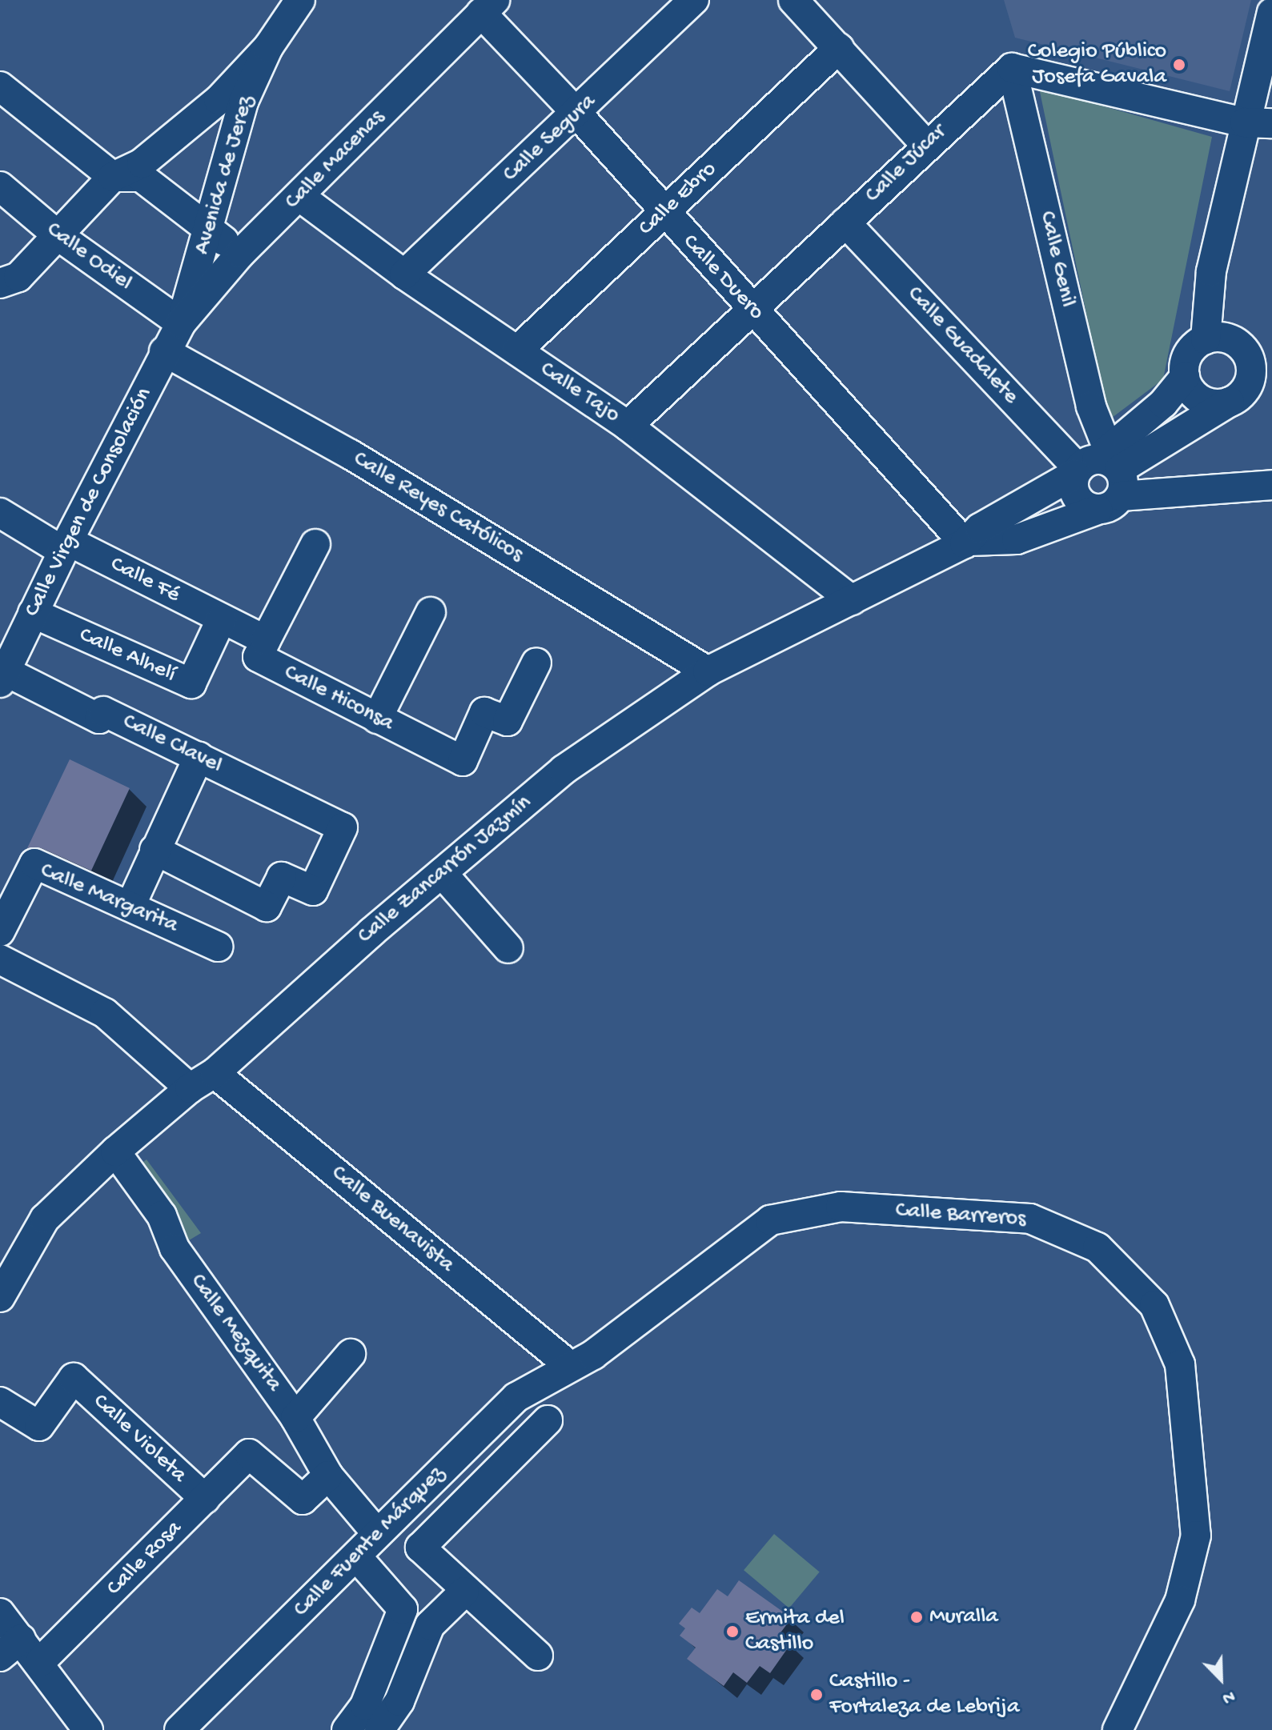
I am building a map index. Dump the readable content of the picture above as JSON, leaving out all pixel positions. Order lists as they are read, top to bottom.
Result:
{
  "streets": {
    "street": [
      "Calle Segura",
      "Calle Macenas",
      "Calle Júcar",
      "Avenida de Jerez",
      "Calle Ebro",
      "Calle Odiel",
      "Calle Genil",
      "Calle Duero",
      "Calle Guadalete",
      "Calle Tajo",
      "Calle Virgen de Consolación",
      "Calle Reyes Católicos",
      "Calle Fé",
      "Calle Alhelí",
      "Calle Hiconsa",
      "Calle Clavel",
      "Calle Zancarrón Jazmín",
      "Calle Margarita",
      "Calle Barreros",
      "Calle Buenavista",
      "Calle Mezquita",
      "Calle Violeta",
      "Calle Fuente Márquez",
      "Calle Rosa"
    ]
  },
  "crossings": [
    ["Calle Segura", "Calle Duero"],
    ["Calle Segura", "Calle Tajo"],
    ["Calle Macenas", "Avenida de Jerez"],
    ["Calle Macenas", "Calle Odiel"],
    ["Calle Macenas", "Calle Duero"],
    ["Calle Macenas", "Calle Tajo"],
    ["Calle Macenas", "Calle Virgen de Consolación"],
    ["Calle Júcar", "Calle Genil"],
    ["Calle Júcar", "Calle Duero"],
    ["Calle Júcar", "Calle Guadalete"],
    ["Calle Júcar", "Calle Tajo"],
    ["Avenida de Jerez", "Calle Odiel"],
    ["Avenida de Jerez", "Calle Virgen de Consolación"],
    ["Calle Ebro", "Calle Duero"],
    ["Calle Ebro", "Calle Tajo"],
    ["Calle Odiel", "Calle Virgen de Consolación"],
    ["Calle Genil", "Calle Guadalete"],
    ["Calle Genil", "Calle Zancarrón Jazmín"],
    ["Calle Duero", "Calle Zancarrón Jazmín"],
    ["Calle Guadalete", "Calle Zancarrón Jazmín"],
    ["Calle Tajo", "Calle Zancarrón Jazmín"],
    ["Calle Virgen de Consolación", "Calle Reyes Católicos"],
    ["Calle Virgen de Consolación", "Calle Fé"],
    ["Calle Virgen de Consolación", "Calle Alhelí"],
    ["Calle Virgen de Consolación", "Calle Clavel"],
    ["Calle Reyes Católicos", "Calle Zancarrón Jazmín"],
    ["Calle Fé", "Calle Alhelí"],
    ["Calle Fé", "Calle Hiconsa"],
    ["Calle Zancarrón Jazmín", "Calle Buenavista"],
    ["Calle Zancarrón Jazmín", "Calle Mezquita"],
    ["Calle Barreros", "Calle Buenavista"],
    ["Calle Barreros", "Calle Fuente Márquez"],
    ["Calle Buenavista", "Calle Fuente Márquez"],
    ["Calle Mezquita", "Calle Fuente Márquez"],
    ["Calle Mezquita", "Calle Rosa"],
    ["Calle Violeta", "Calle Rosa"]
  ],
  "places": [
    "Colegio Público Josefa Gavala",
    "Muralla",
    "Ermita del Castillo",
    "Castillo - Fortaleza de Lebrija"
  ],
  "north": "bottom right"
}
